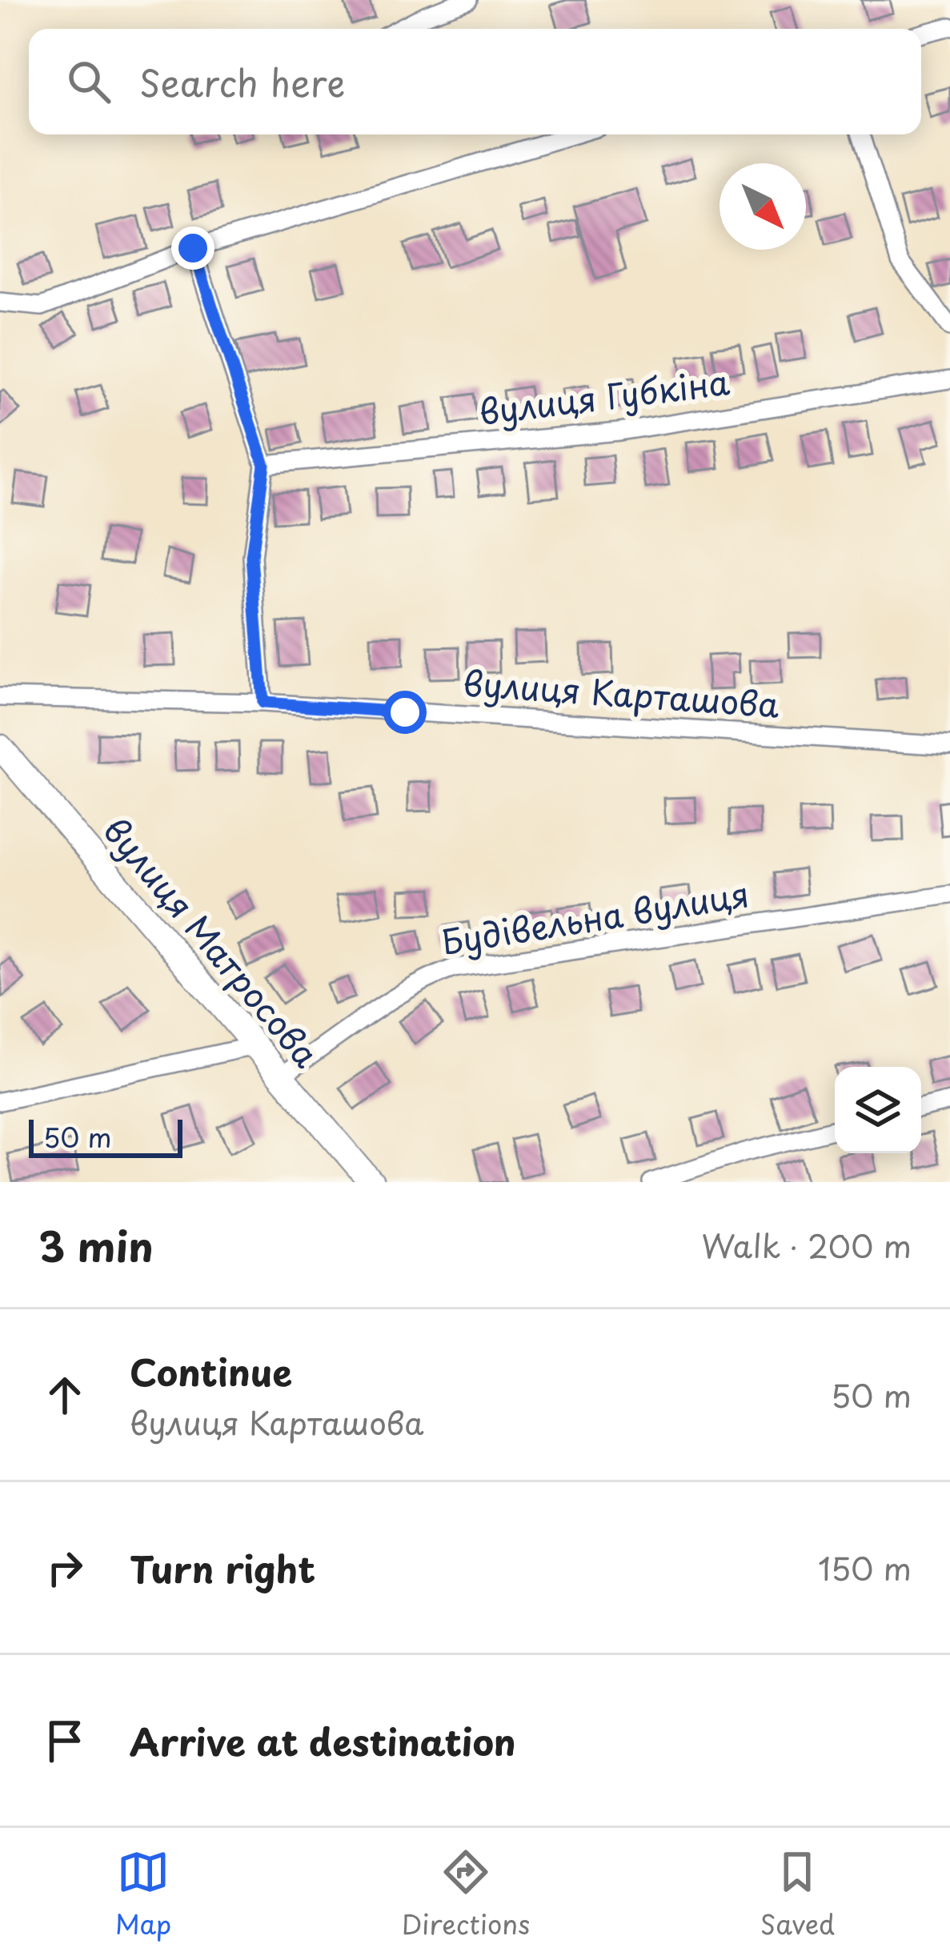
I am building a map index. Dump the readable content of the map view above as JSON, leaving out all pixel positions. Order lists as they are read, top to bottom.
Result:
{
  "streets": {
    "street": [
      "вулиця Губкіна",
      "вулиця Карташова",
      "Будівельна вулиця",
      "вулиця Матросова"
    ]
  },
  "crossings": [
    ["Будівельна вулиця", "вулиця Матросова"]
  ],
  "scale_bar": "50 m",
  "north": "bottom right",
  "page": {
    "search": "Search here",
    "scale": "50 m",
    "heading": ["3 min", "Walk · 200 m"],
    "list": [
      ["Continue", "вулиця Карташова", "50 m"],
      ["Turn right", "150 m"],
      "Arrive at destination"
    ],
    "nav": ["Map", "Directions", "Saved"]
  }
}
